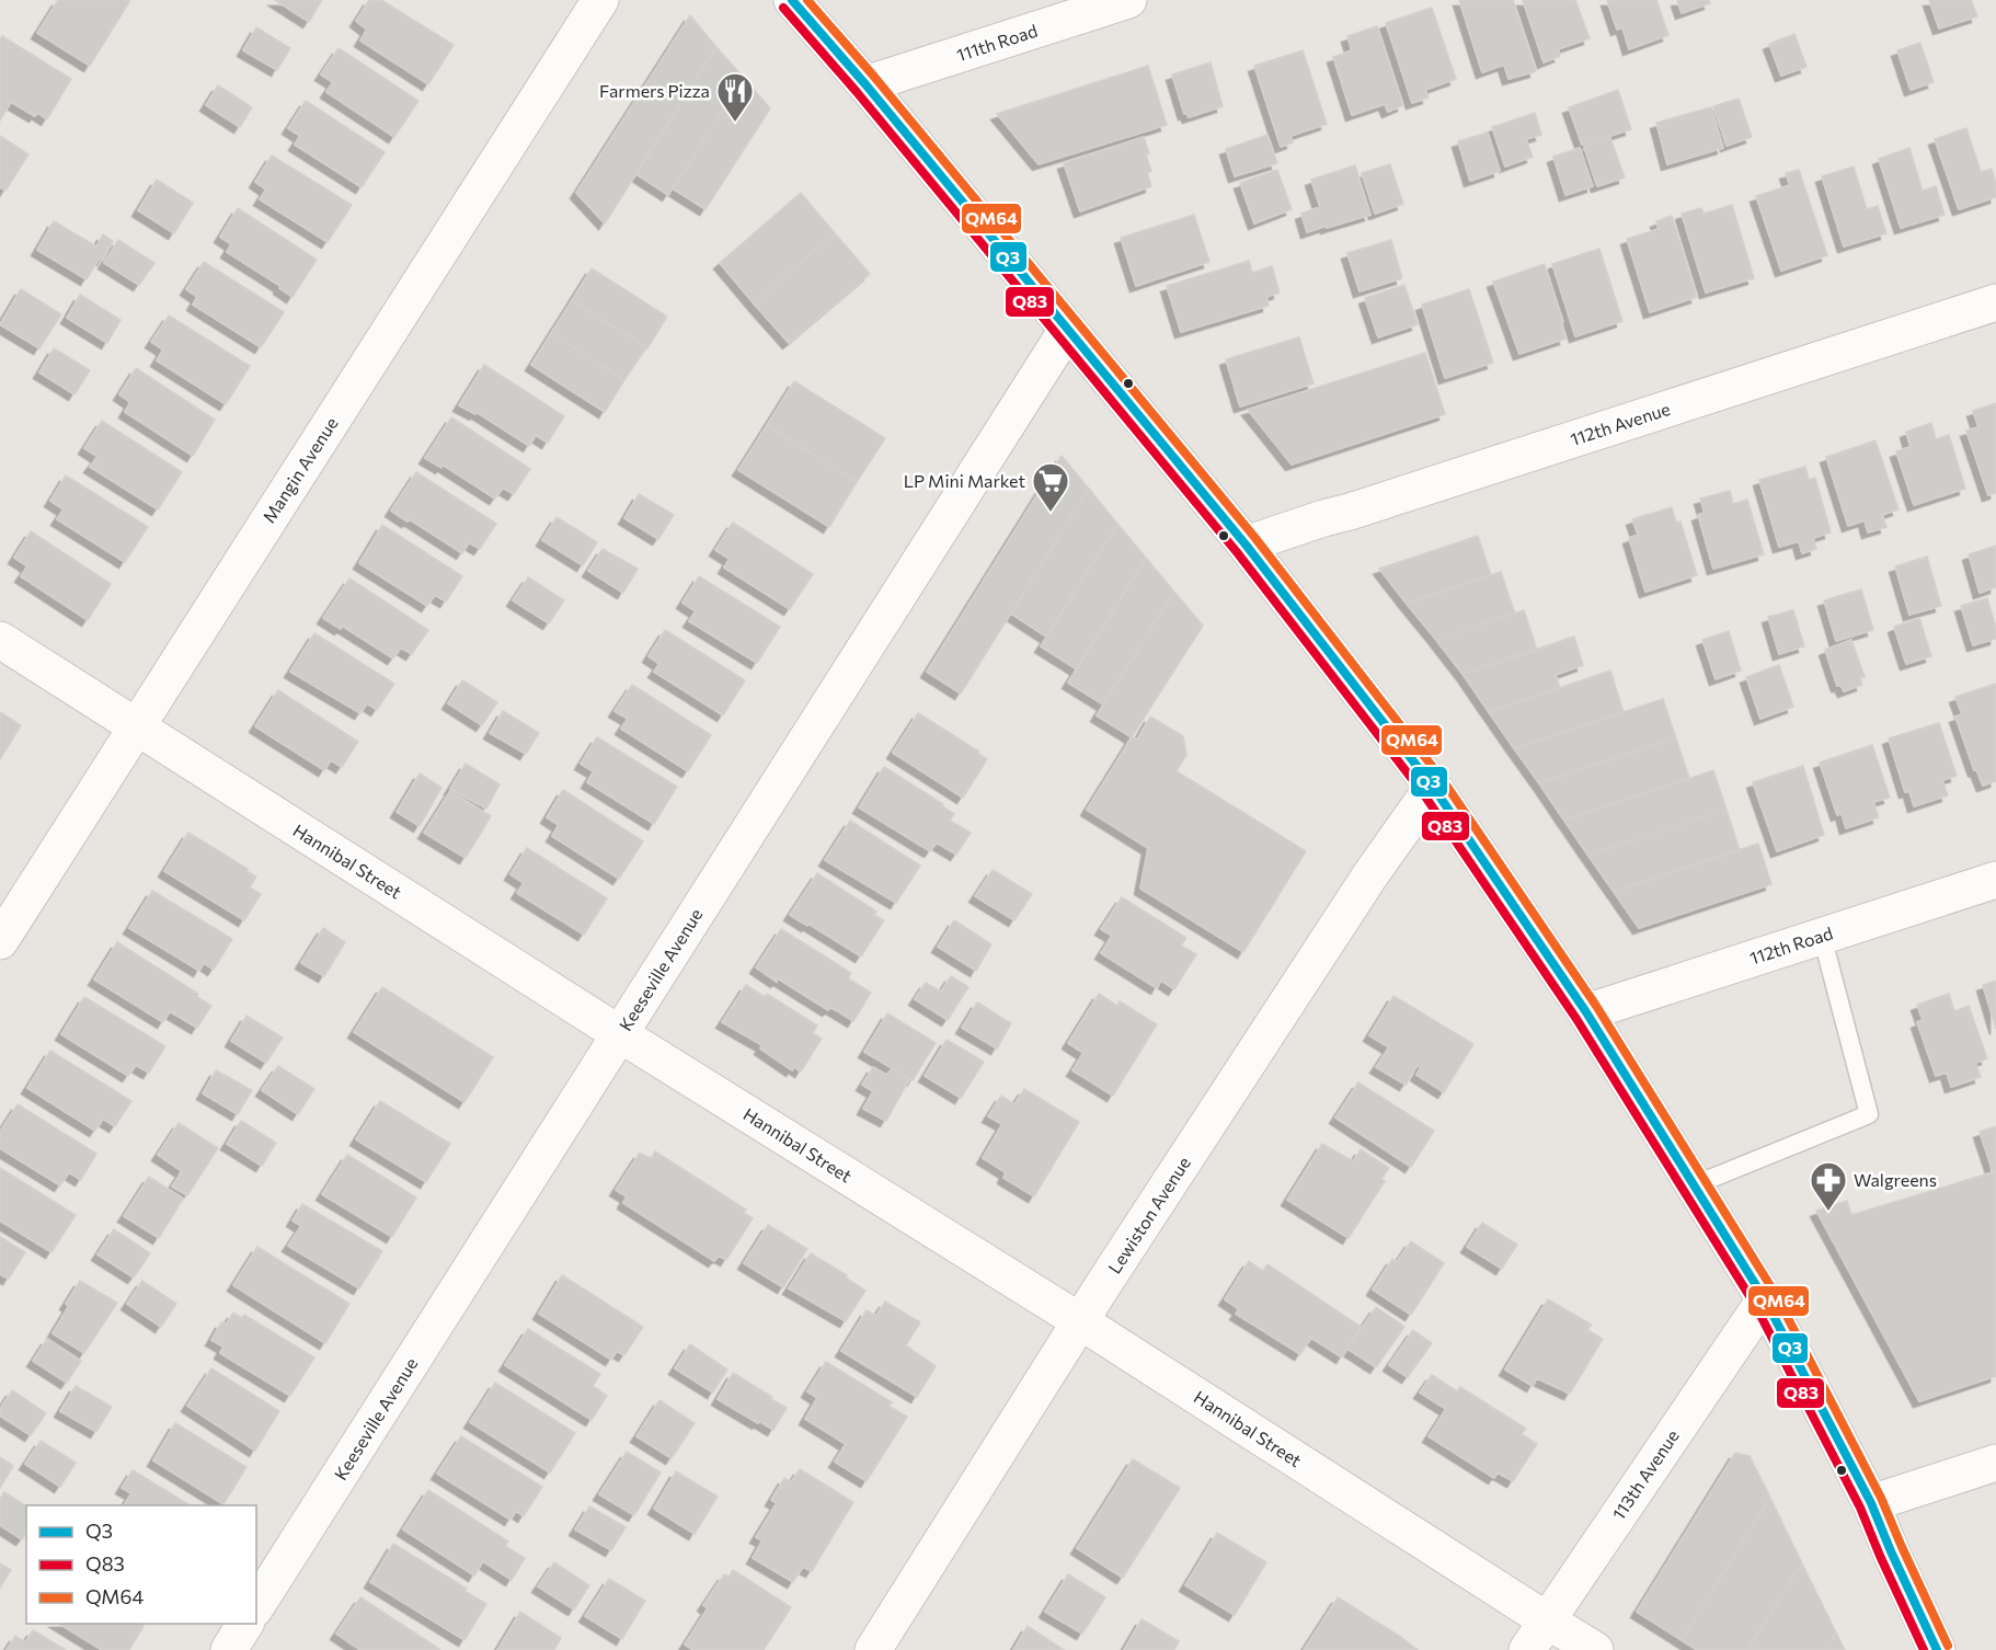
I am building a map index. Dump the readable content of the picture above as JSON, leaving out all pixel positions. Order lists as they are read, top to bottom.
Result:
{
  "streets": {
    "street": [
      "111th Road",
      "112th Avenue",
      "Mangin Avenue",
      "Hannibal Street",
      "112th Road",
      "Keeseville Avenue",
      "Lewiston Avenue",
      "113th Avenue"
    ]
  },
  "crossings": [
    ["Mangin Avenue", "Hannibal Street"],
    ["Hannibal Street", "Keeseville Avenue"],
    ["Hannibal Street", "Lewiston Avenue"],
    ["Hannibal Street", "113th Avenue"]
  ],
  "places": {
    "restaurant": ["Farmers Pizza"],
    "supermarket": ["LP Mini Market"],
    "pharmacy": ["Walgreens"]
  },
  "lines": ["transit line Q3", "transit line QM64", "transit line Q83"],
  "legend": ["Q3", "Q83", "QM64"]
}
